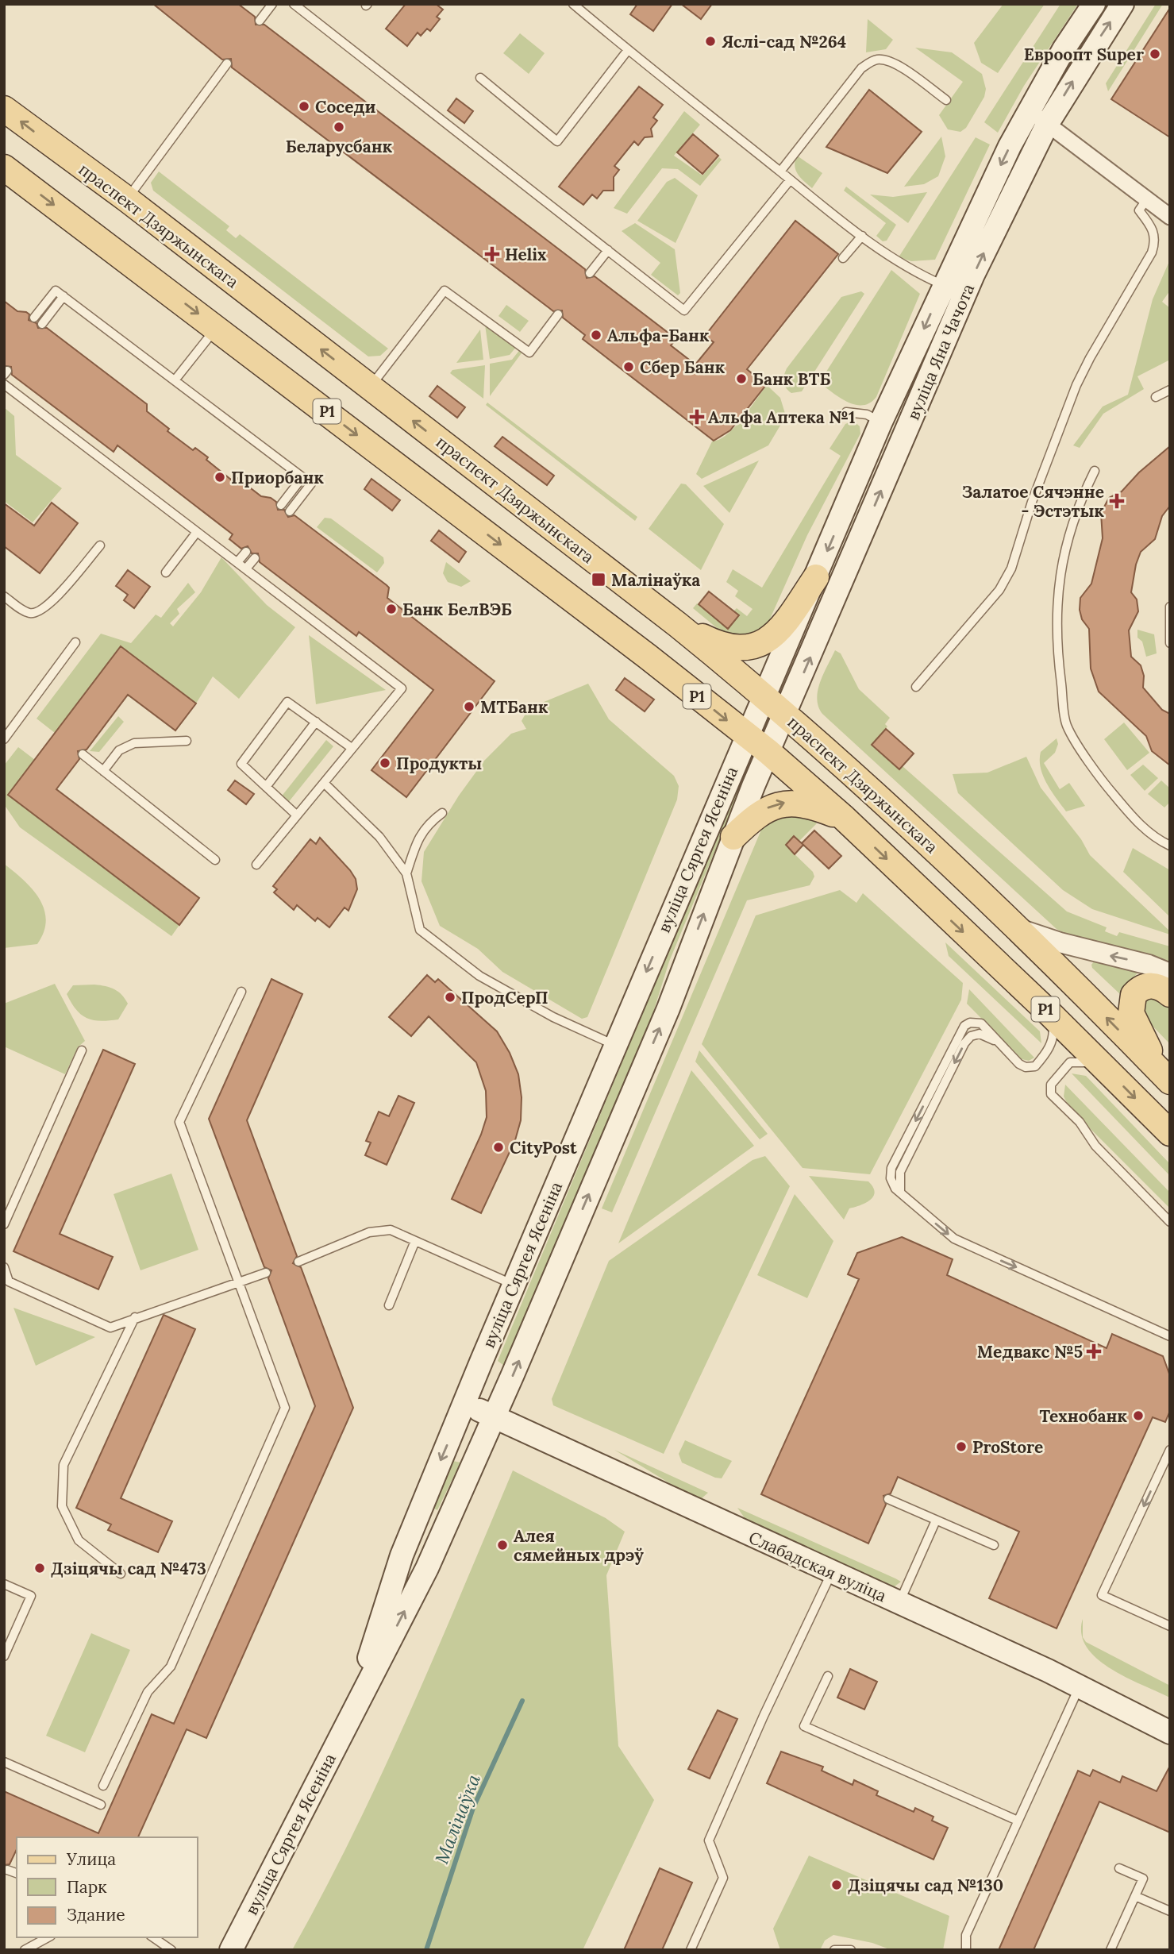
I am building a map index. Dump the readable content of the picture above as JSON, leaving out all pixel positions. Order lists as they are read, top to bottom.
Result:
{
  "streets": {
    "main road": [
      "праспект Дзяржынскага",
      "вуліца Яна Чачота",
      "Р1",
      "вуліца Сяргея Ясеніна",
      "Слабадская вуліца"
    ]
  },
  "crossings": [
    ["праспект Дзяржынскага", "вуліца Яна Чачота"],
    ["праспект Дзяржынскага", "вуліца Сяргея Ясеніна"],
    ["вуліца Яна Чачота", "вуліца Сяргея Ясеніна"],
    ["Р1", "вуліца Сяргея Ясеніна"],
    ["вуліца Сяргея Ясеніна", "Слабадская вуліца"]
  ],
  "water": ["Малінаўка"],
  "places": {
    "other": [
      "Яслі-сад №264",
      "Евроопт Super",
      "Соседи",
      "Беларусбанк",
      "Альфа-Банк",
      "Сбер Банк",
      "Банк ВТБ",
      "Приорбанк",
      "Банк БелВЭБ",
      "МТБанк",
      "Продукты",
      "ПродСерП",
      "CityPost",
      "Технобанк",
      "ProStore",
      "Алея сямейных дрэў",
      "Дзіцячы сад №473",
      "Дзіцячы сад №130"
    ],
    "health": [
      "Helix",
      "Альфа Аптека №1",
      "Залатое Сячэнне - Эстэтык",
      "Медвакс №5"
    ],
    "transit": ["Малінаўка"]
  },
  "legend": ["Улица", "Парк", "Здание"]
}
